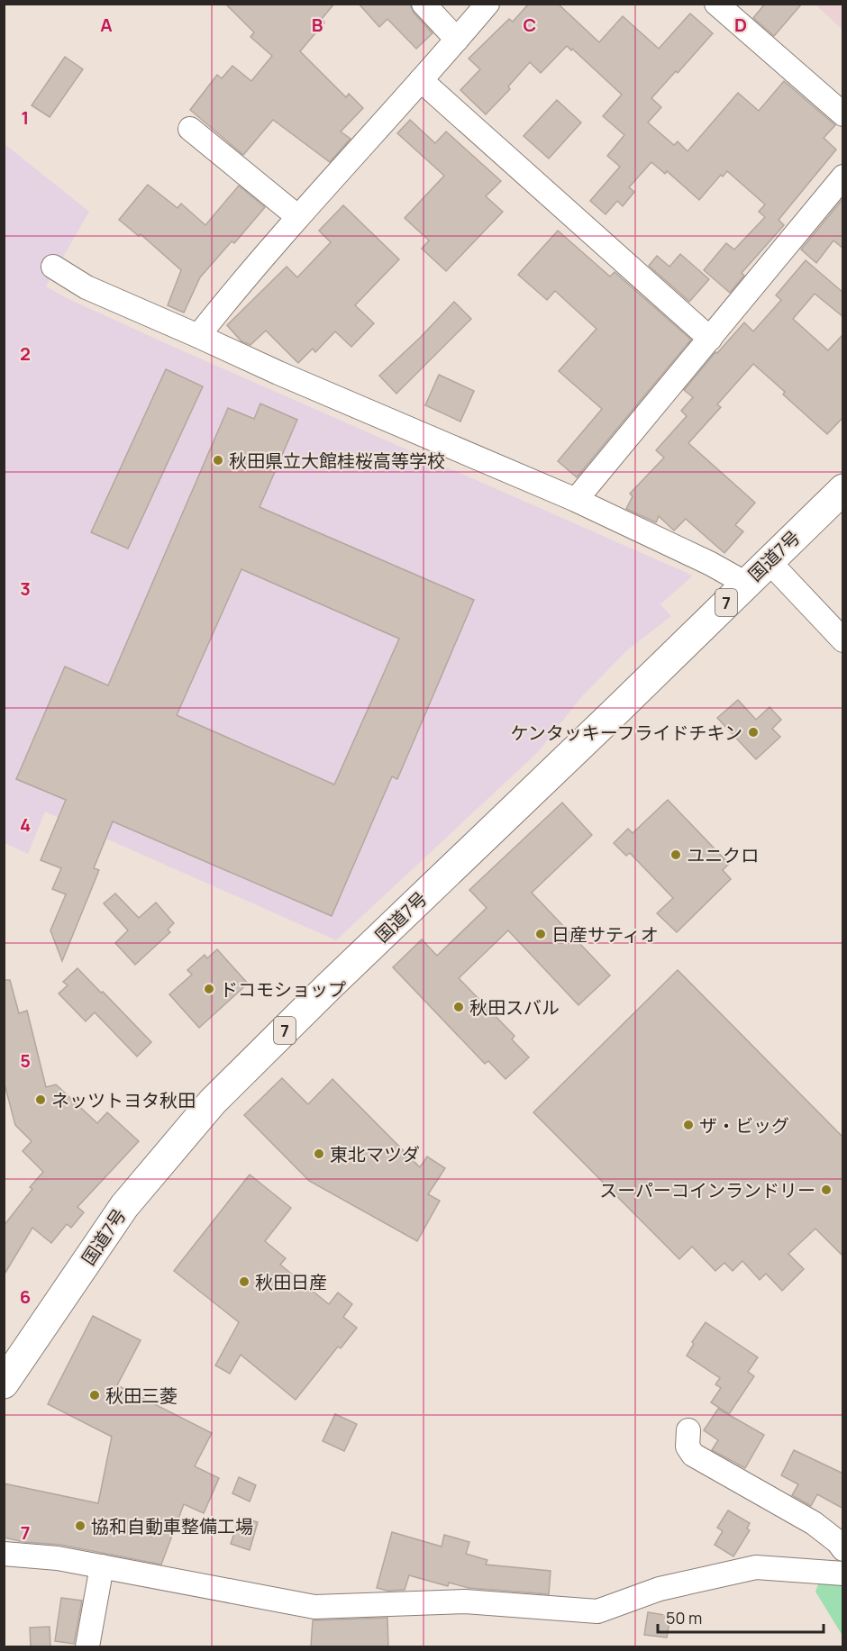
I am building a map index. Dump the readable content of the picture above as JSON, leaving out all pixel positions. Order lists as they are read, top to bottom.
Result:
{
  "streets": {
    "highway": ["国道7号", "7"]
  },
  "places": [
    "秋田県立大館桂桜高等学校",
    "ケンタッキーフライドチキン",
    "ユニクロ",
    "日産サティオ",
    "ドコモショップ",
    "秋田スバル",
    "ネッツトヨタ秋田",
    "ザ・ビッグ",
    "東北マツダ",
    "スーパーコインランドリー",
    "秋田日産",
    "秋田三菱",
    "協和自動車整備工場"
  ],
  "scale_bar": "50 m",
  "grid": {
    "columns": [
      "A",
      "B",
      "C",
      "D"
    ],
    "rows": [
      "1",
      "2",
      "3",
      "4",
      "5",
      "6",
      "7"
    ]
  }
}
